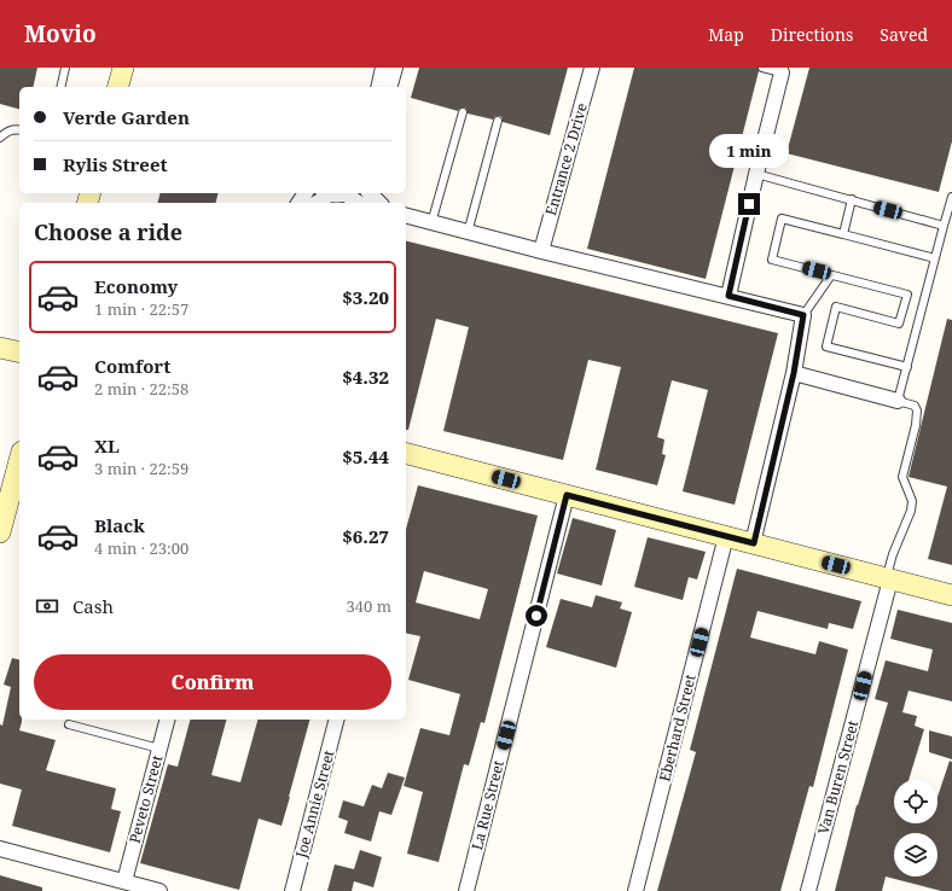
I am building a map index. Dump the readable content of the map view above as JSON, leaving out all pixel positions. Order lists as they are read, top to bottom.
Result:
{
  "streets": {
    "street": [
      "Entrance 2 Drive",
      "Eberhard Street",
      "Van Buren Street",
      "Peveto Street",
      "Joe Annie Street",
      "La Rue Street"
    ]
  },
  "page": {
    "header": "Movio",
    "nav": ["Map", "Directions", "Saved"],
    "banner": ["Verde Garden", "Rylis Street"],
    "bubble": "1 min",
    "heading": "Choose a ride",
    "list": [
      {
        "name": "Economy",
        "note": "1 min · 22:57",
        "value": "$3.20"
      },
      {
        "name": "Comfort",
        "note": "2 min · 22:58",
        "value": "$4.32"
      },
      {
        "name": "XL",
        "note": "3 min · 22:59",
        "value": "$5.44"
      },
      {
        "name": "Black",
        "note": "4 min · 23:00",
        "value": "$6.27"
      }
    ],
    "pay": ["Cash", "340 m"],
    "buttons": "Confirm"
  }
}
